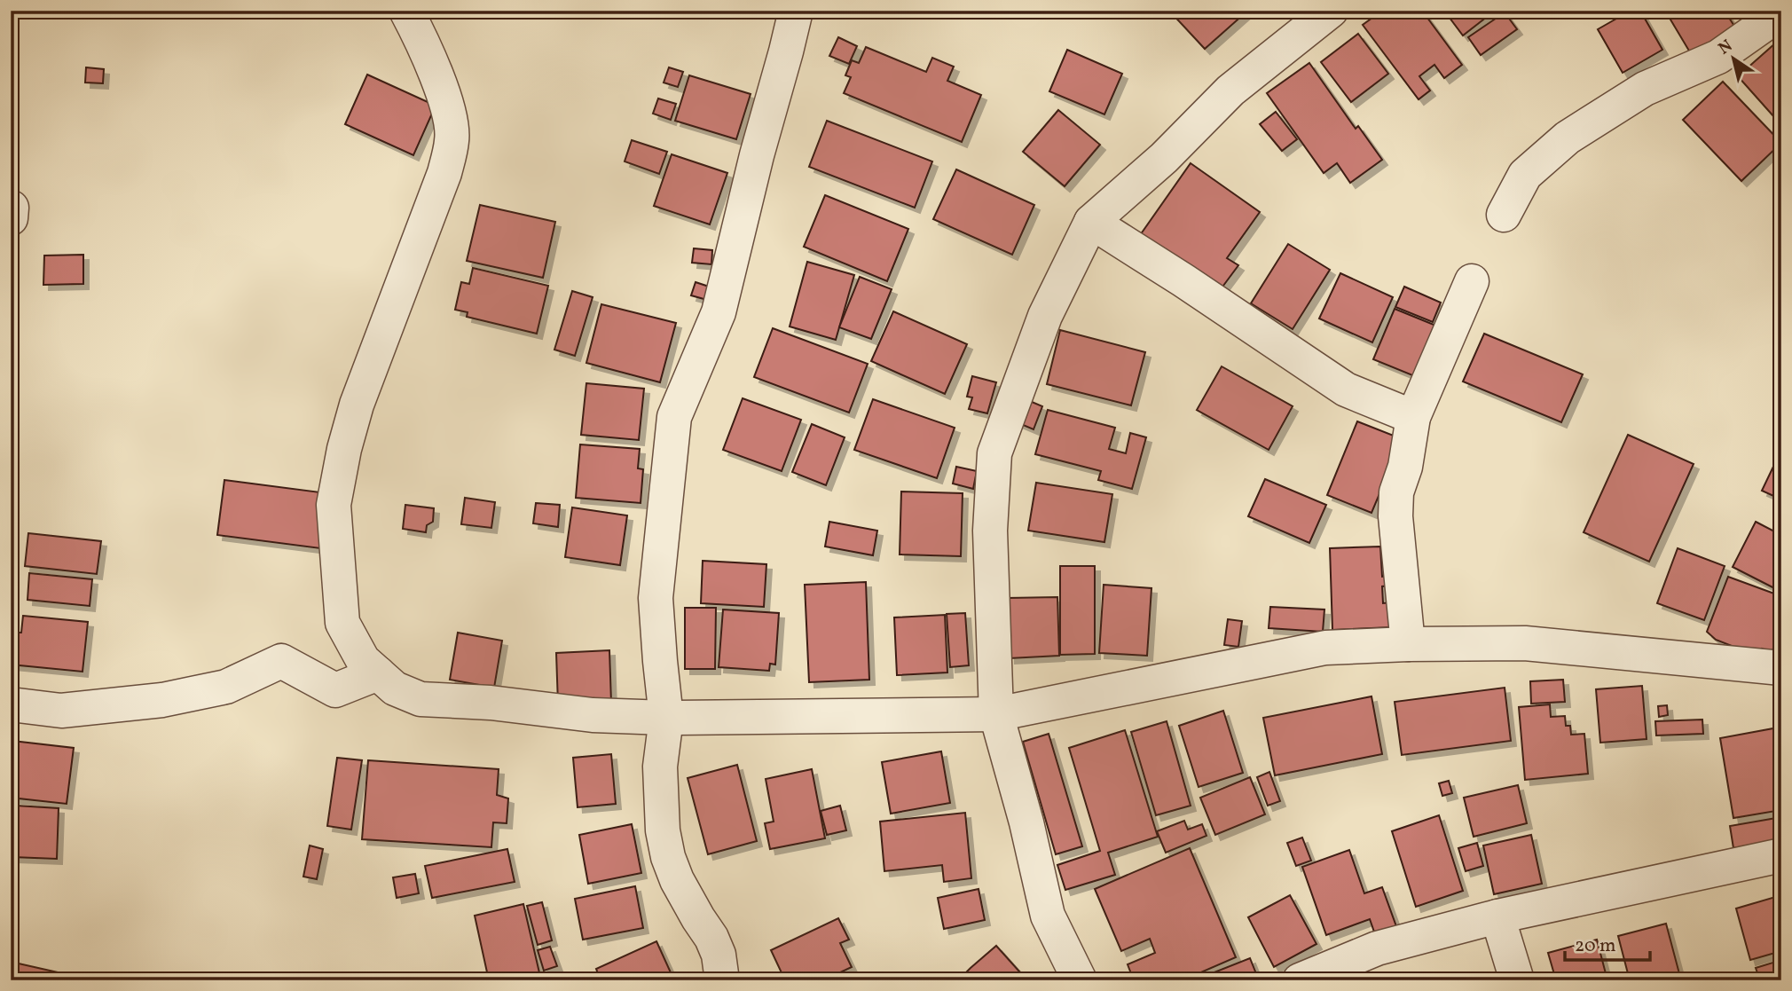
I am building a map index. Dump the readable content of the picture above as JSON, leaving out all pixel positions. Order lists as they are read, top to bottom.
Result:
{
  "scale_bar": "20 m",
  "north": "top left"
}
